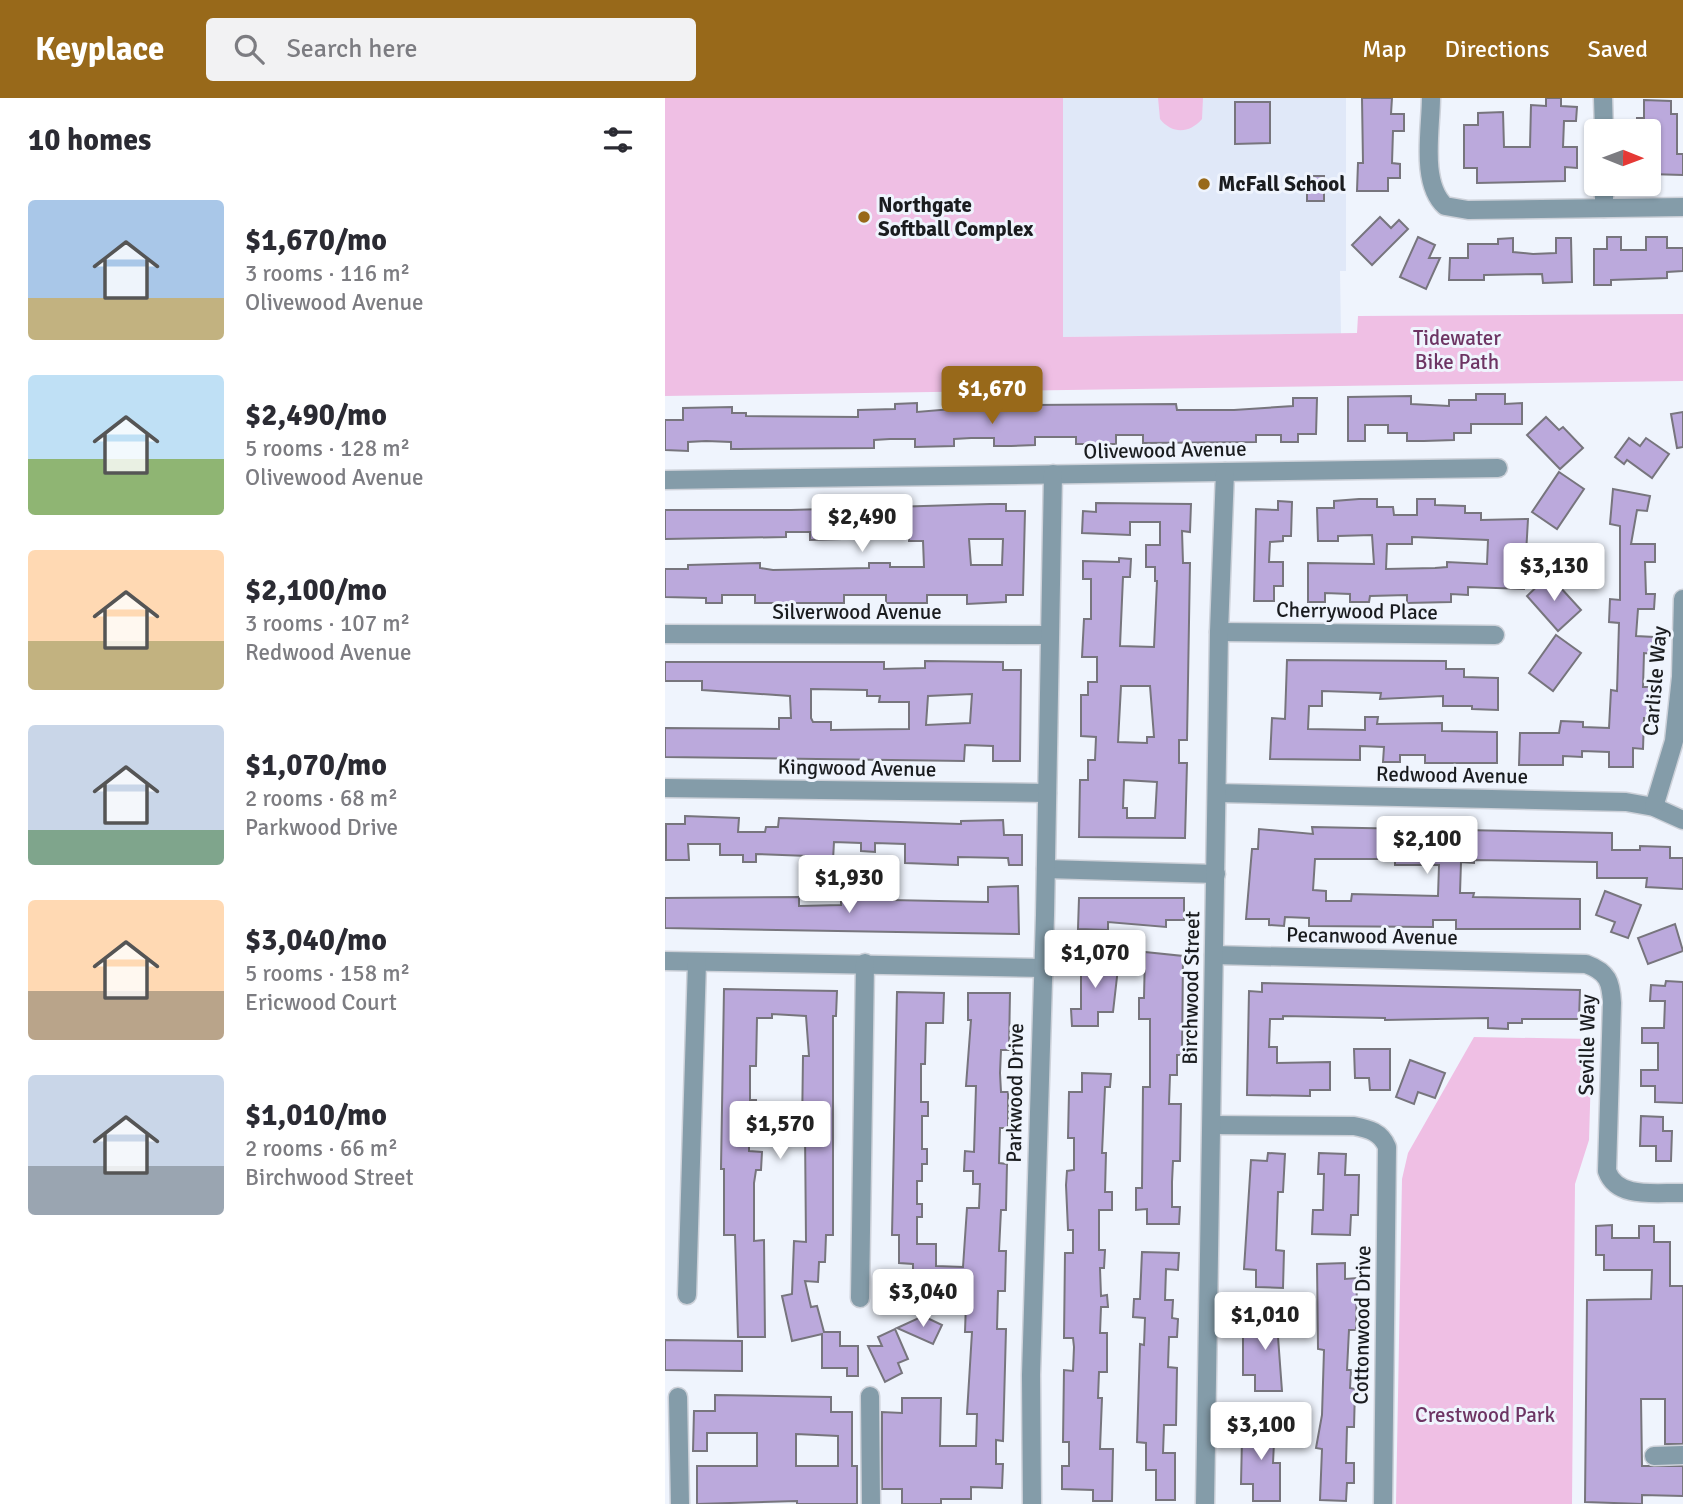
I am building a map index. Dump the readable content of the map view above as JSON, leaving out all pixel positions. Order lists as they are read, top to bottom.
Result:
{
  "streets": {
    "street": [
      "Olivewood Avenue",
      "Cherrywood Place",
      "Silverwood Avenue",
      "Carlisle Way",
      "Kingwood Avenue",
      "Redwood Avenue",
      "Pecanwood Avenue",
      "Birchwood Street",
      "Seville Way",
      "Parkwood Drive",
      "Cottonwood Drive"
    ]
  },
  "crossings": [
    ["Olivewood Avenue", "Birchwood Street"],
    ["Olivewood Avenue", "Parkwood Drive"],
    ["Cherrywood Place", "Birchwood Street"],
    ["Silverwood Avenue", "Parkwood Drive"],
    ["Carlisle Way", "Redwood Avenue"],
    ["Kingwood Avenue", "Parkwood Drive"],
    ["Redwood Avenue", "Birchwood Street"],
    ["Pecanwood Avenue", "Birchwood Street"],
    ["Pecanwood Avenue", "Seville Way"],
    ["Birchwood Street", "Cottonwood Drive"]
  ],
  "parks": ["Tidewater Bike Path", "Crestwood Park"],
  "places": ["McFall School", "Northgate Softball Complex"],
  "north": "right",
  "page": {
    "header": "Keyplace",
    "search": "Search here",
    "nav": ["Map", "Directions", "Saved"],
    "heading": "10 homes",
    "list": [
      {
        "name": "$1,670/mo",
        "note": "3 rooms · 116 m² · Olivewood Avenue"
      },
      {
        "name": "$2,490/mo",
        "note": "5 rooms · 128 m² · Olivewood Avenue"
      },
      {
        "name": "$2,100/mo",
        "note": "3 rooms · 107 m² · Redwood Avenue"
      },
      {
        "name": "$1,070/mo",
        "note": "2 rooms · 68 m² · Parkwood Drive"
      },
      {
        "name": "$3,040/mo",
        "note": "5 rooms · 158 m² · Ericwood Court"
      },
      {
        "name": "$1,010/mo",
        "note": "2 rooms · 66 m² · Birchwood Street"
      }
    ],
    "price": [
      "$1,670",
      "$2,490",
      "$3,130",
      "$2,100",
      "$1,930",
      "$1,070",
      "$1,570",
      "$3,040",
      "$1,010",
      "$3,100"
    ]
  }
}
